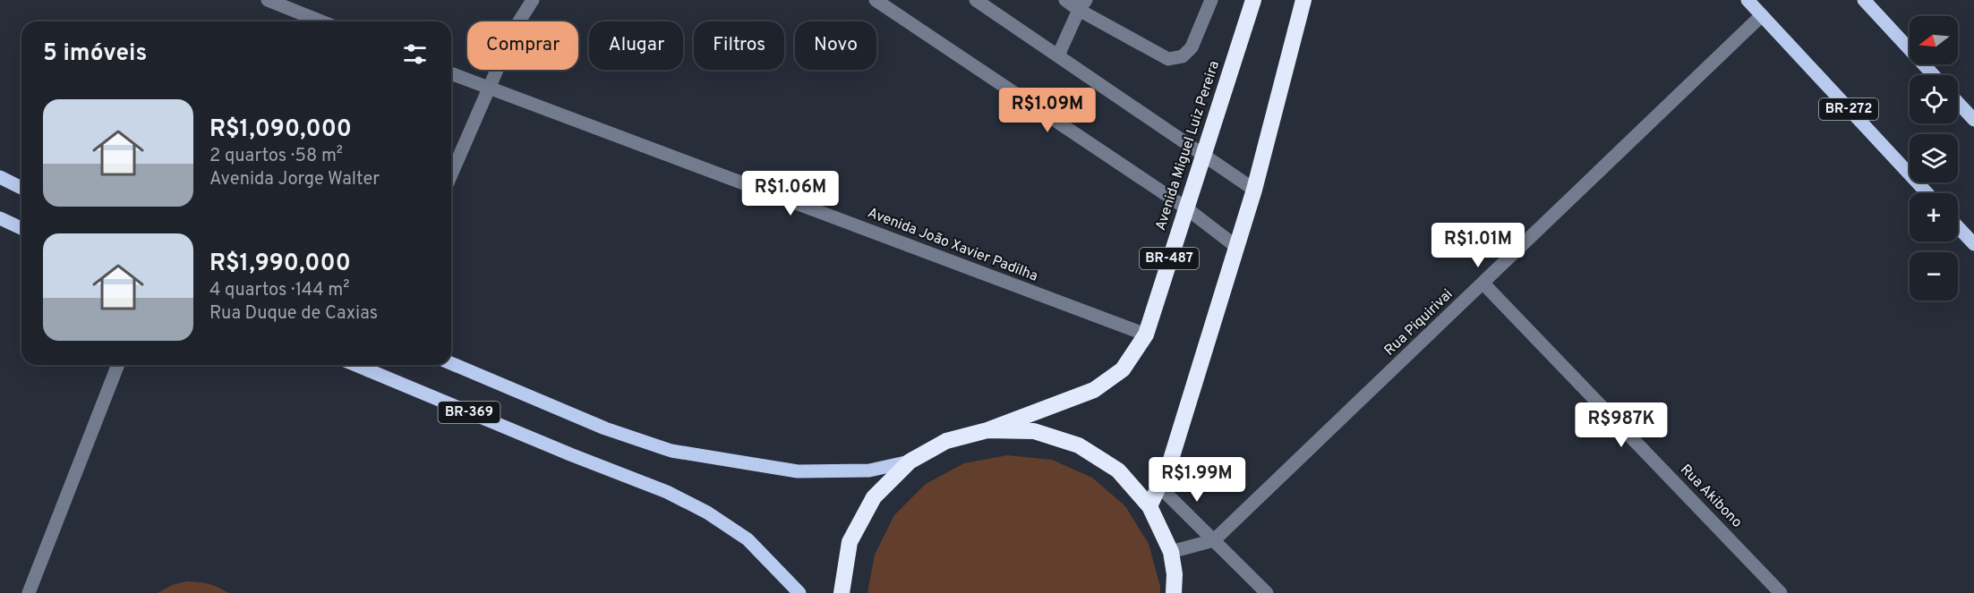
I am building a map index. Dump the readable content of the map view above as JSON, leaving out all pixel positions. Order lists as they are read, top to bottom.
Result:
{
  "streets": {
    "highway": ["Avenida Miguel Luiz Pereira", "BR-487"],
    "main road": ["BR-272", "BR-369"],
    "street": ["Avenida João Xavier Padilha", "Rua Piquirivai", "Rua Akibono"]
  },
  "crossings": [
    ["BR-272", "Rua Piquirivai"],
    ["Avenida Miguel Luiz Pereira", "Avenida João Xavier Padilha"],
    ["Rua Piquirivai", "Rua Akibono"]
  ],
  "north": "left",
  "page": {
    "map_buttons": ["+", "−"],
    "chip": [
      "Comprar",
      "Alugar",
      "Filtros",
      "Novo"
    ],
    "heading": "5 imóveis",
    "list": [
      {
        "name": "R$1,090,000",
        "note": "2 quartos · 58 m² · Avenida Jorge Walter"
      },
      {
        "name": "R$1,990,000",
        "note": "4 quartos · 144 m² · Rua Duque de Caxias"
      }
    ],
    "price": [
      "R$1.09M",
      "R$1.06M",
      "R$1.01M",
      "R$987K",
      "R$1.99M"
    ]
  }
}
